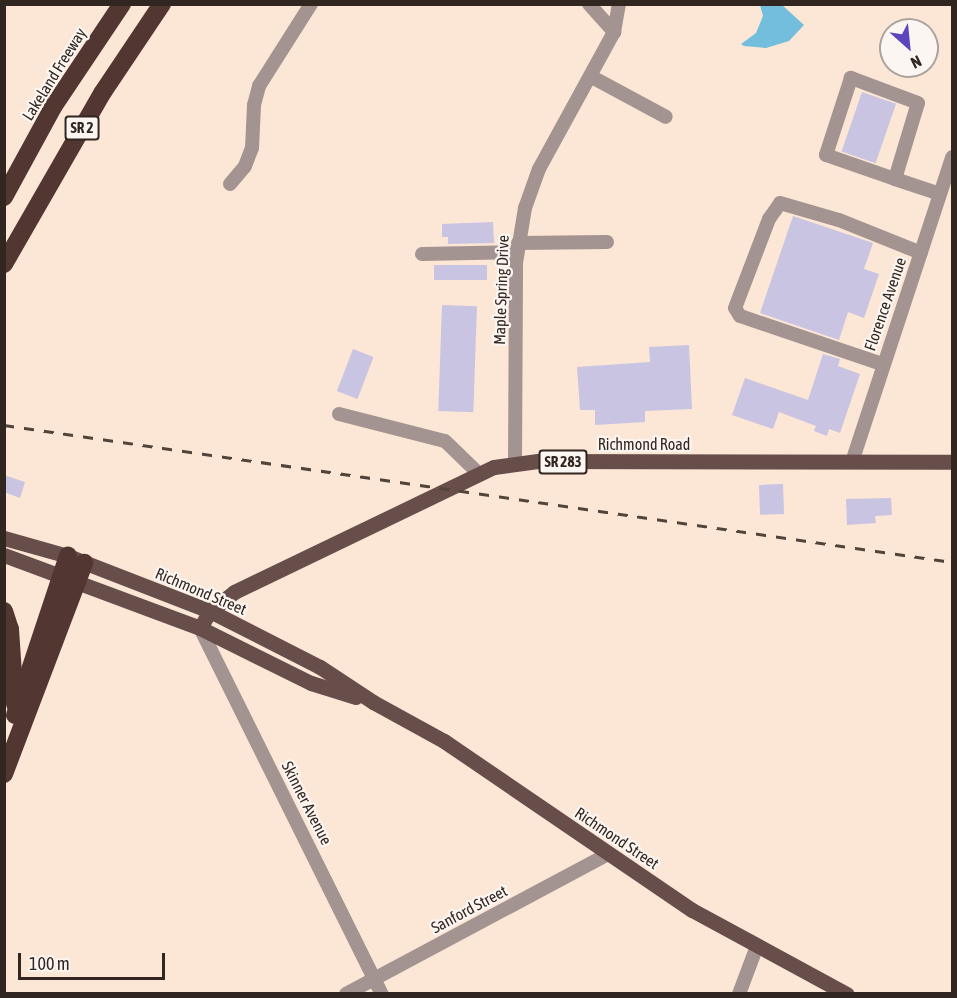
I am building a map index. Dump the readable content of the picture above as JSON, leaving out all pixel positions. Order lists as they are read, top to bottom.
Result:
{
  "streets": {
    "highway": ["Lakeland Freeway", "SR 2"],
    "main road": ["Richmond Road", "SR 283", "Richmond Street"],
    "street": [
      "Maple Spring Drive",
      "Florence Avenue",
      "Skinner Avenue",
      "Sanford Street"
    ]
  },
  "crossings": [
    ["Maple Spring Drive", "Richmond Road"],
    ["Florence Avenue", "Richmond Road"],
    ["Richmond Road", "Richmond Street"],
    ["Richmond Road", "Skinner Avenue"],
    ["Richmond Street", "Skinner Avenue"],
    ["Richmond Street", "Sanford Street"],
    ["Skinner Avenue", "Sanford Street"]
  ],
  "scale_bar": "100 m",
  "north": "bottom right"
}
